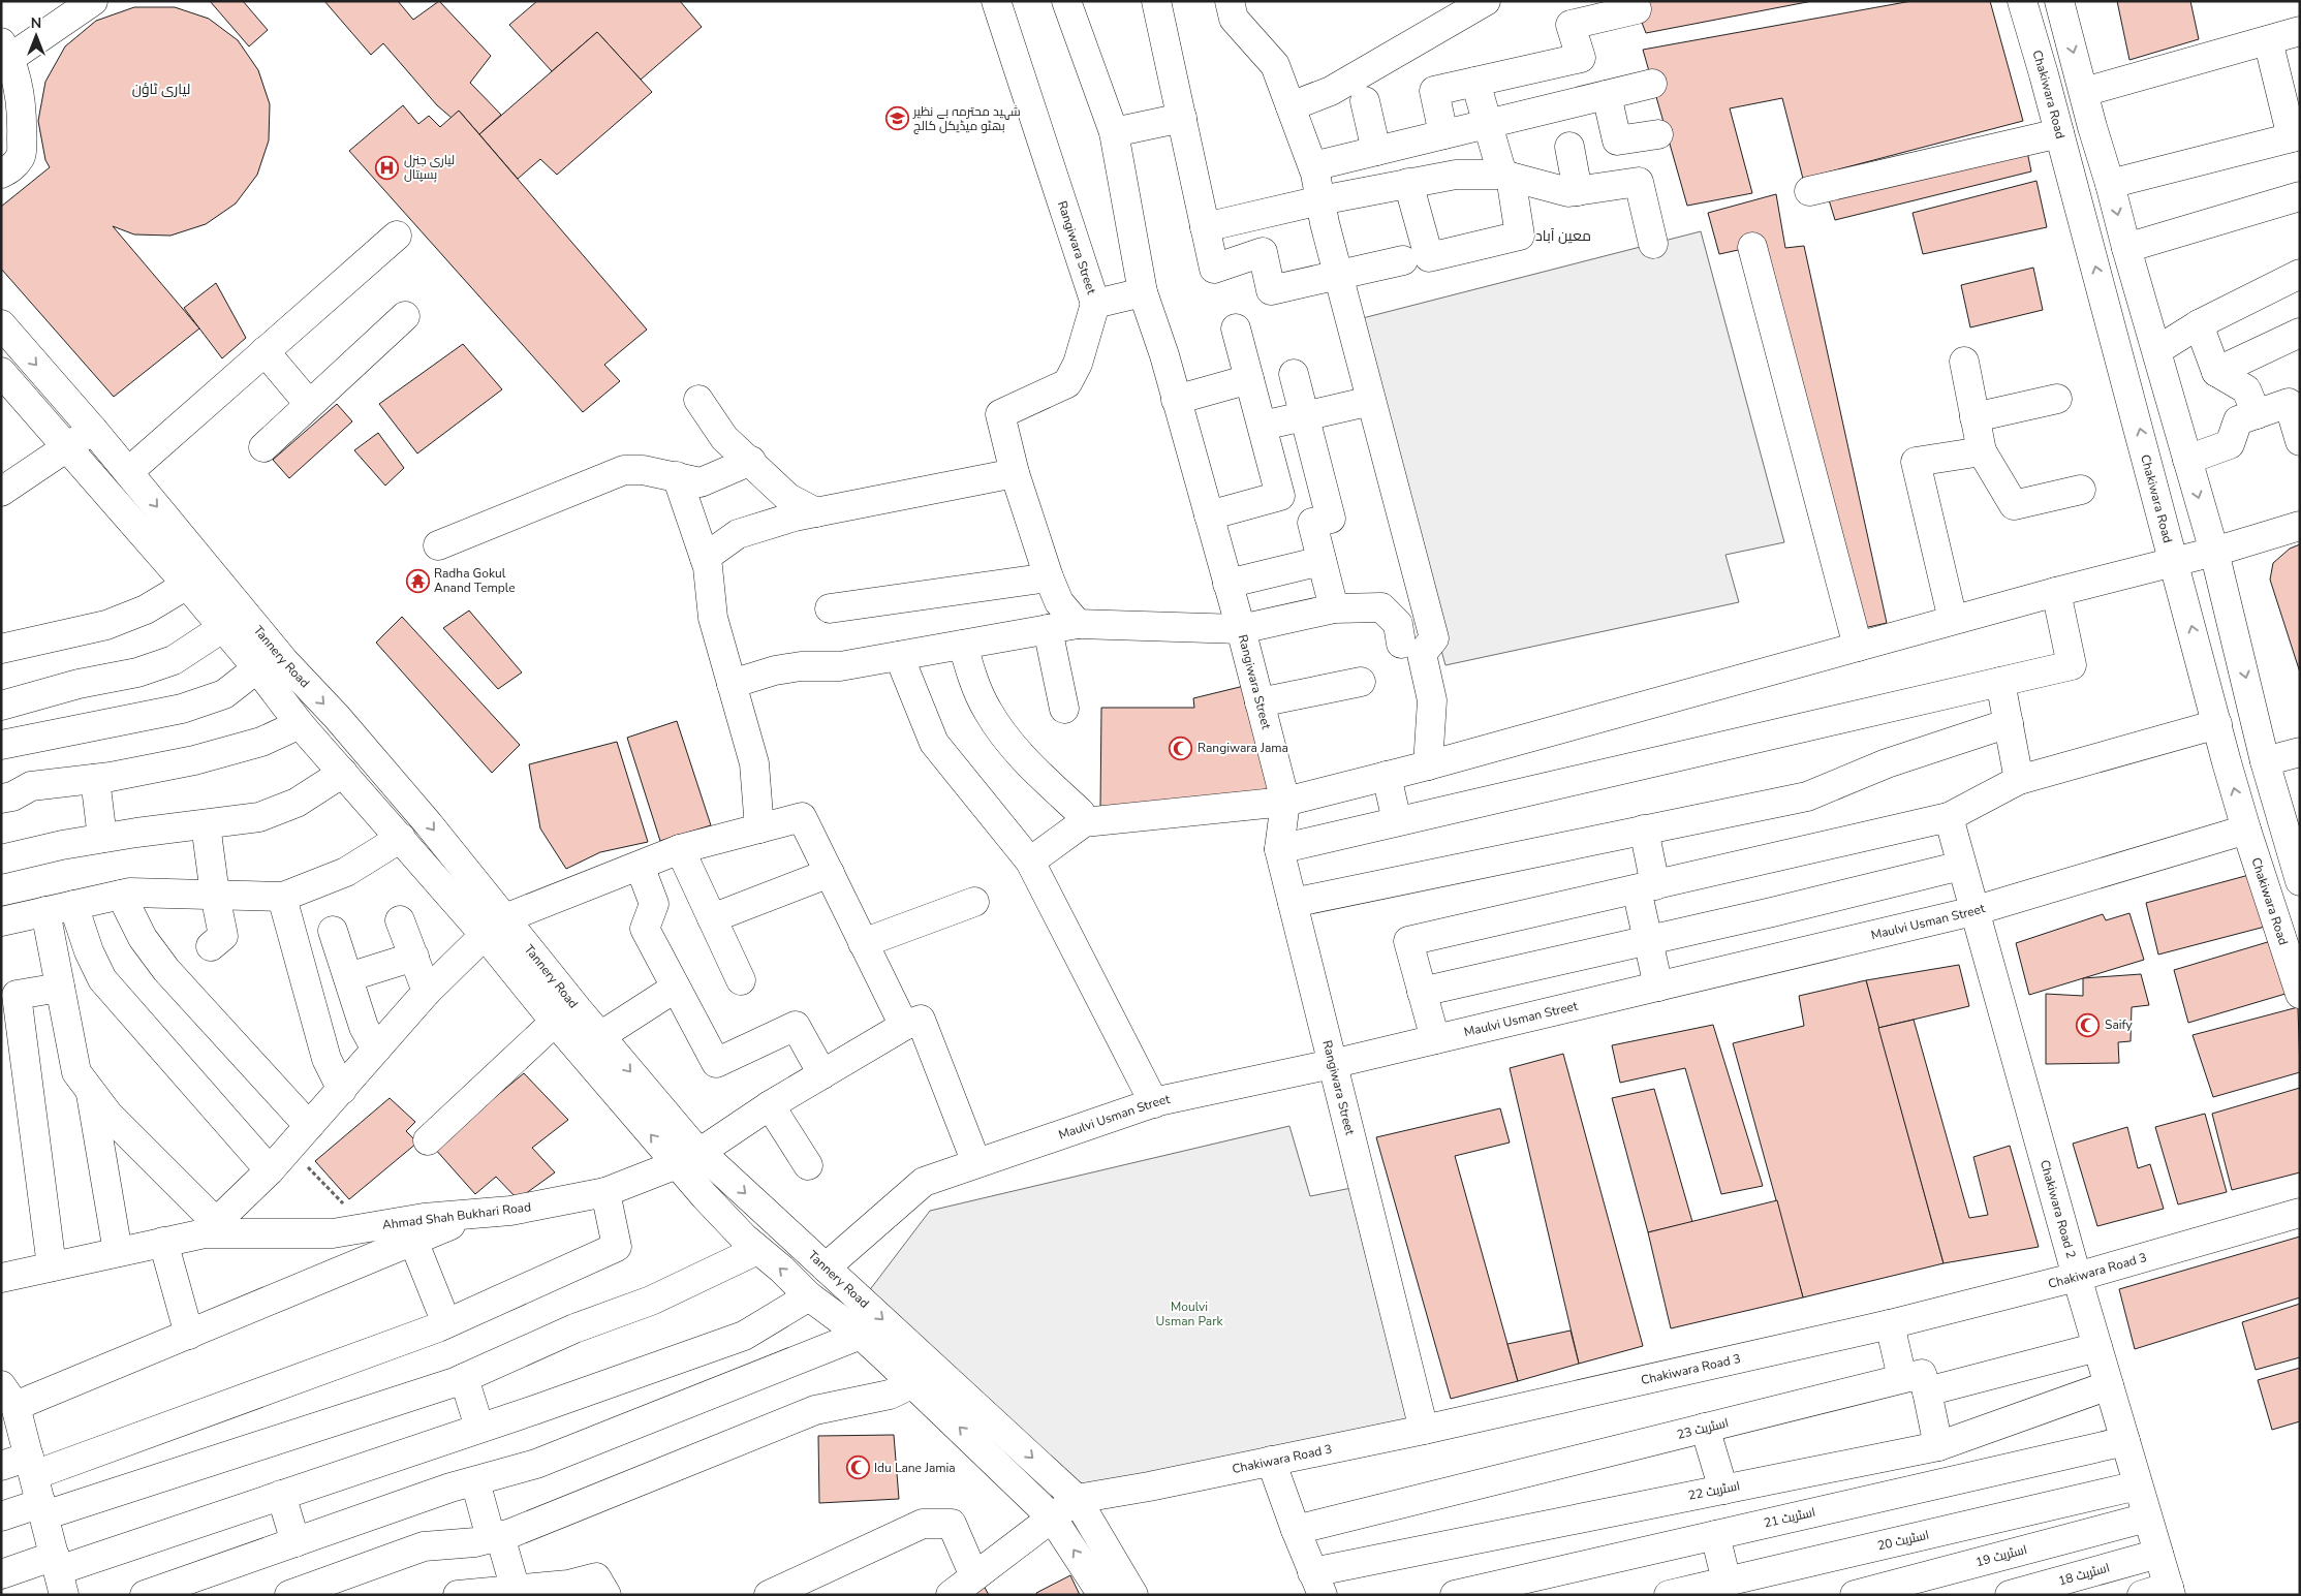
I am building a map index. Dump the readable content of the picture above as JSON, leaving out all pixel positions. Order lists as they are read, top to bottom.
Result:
{
  "streets": {
    "street": [
      "Chakiwara Road",
      "Rangiwara Street",
      "Tannery Road",
      "Maulvi Usman Street",
      "Chakiwara Road 2",
      "Ahmad Shah Bukhari Road",
      "Chakiwara Road 3",
      "اسٹریٹ 23",
      "اسٹریٹ 22",
      "اسٹریٹ 21",
      "اسٹریٹ 20",
      "اسٹریٹ 19",
      "اسٹریٹ 18"
    ]
  },
  "crossings": [
    ["Chakiwara Road", "Maulvi Usman Street"],
    ["Rangiwara Street", "Maulvi Usman Street"],
    ["Rangiwara Street", "Chakiwara Road 3"],
    ["Tannery Road", "Maulvi Usman Street"],
    ["Tannery Road", "Ahmad Shah Bukhari Road"],
    ["Tannery Road", "Chakiwara Road 3"],
    ["Maulvi Usman Street", "Chakiwara Road 2"],
    ["Chakiwara Road 2", "Chakiwara Road 3"],
    ["Chakiwara Road 2", "اسٹریٹ 22"],
    ["Chakiwara Road 2", "اسٹریٹ 21"],
    ["Chakiwara Road 2", "اسٹریٹ 20"],
    ["Chakiwara Road 2", "اسٹریٹ 19"],
    ["Chakiwara Road 2", "اسٹریٹ 18"]
  ],
  "districts": ["لیاری ٹاؤن", "معین آباد"],
  "parks": ["Moulvi Usman Park"],
  "places": {
    "school or university": ["شہید محترمہ بے نظیر بھٹو میڈیکل کالج"],
    "hospital": ["لیاری جنرل ہسپتال"],
    "temple": ["Radha Gokul Anand Temple"],
    "mosque": ["Rangiwara Jama", "Saify", "Idu Lane Jamia"]
  },
  "north": "top"
}
